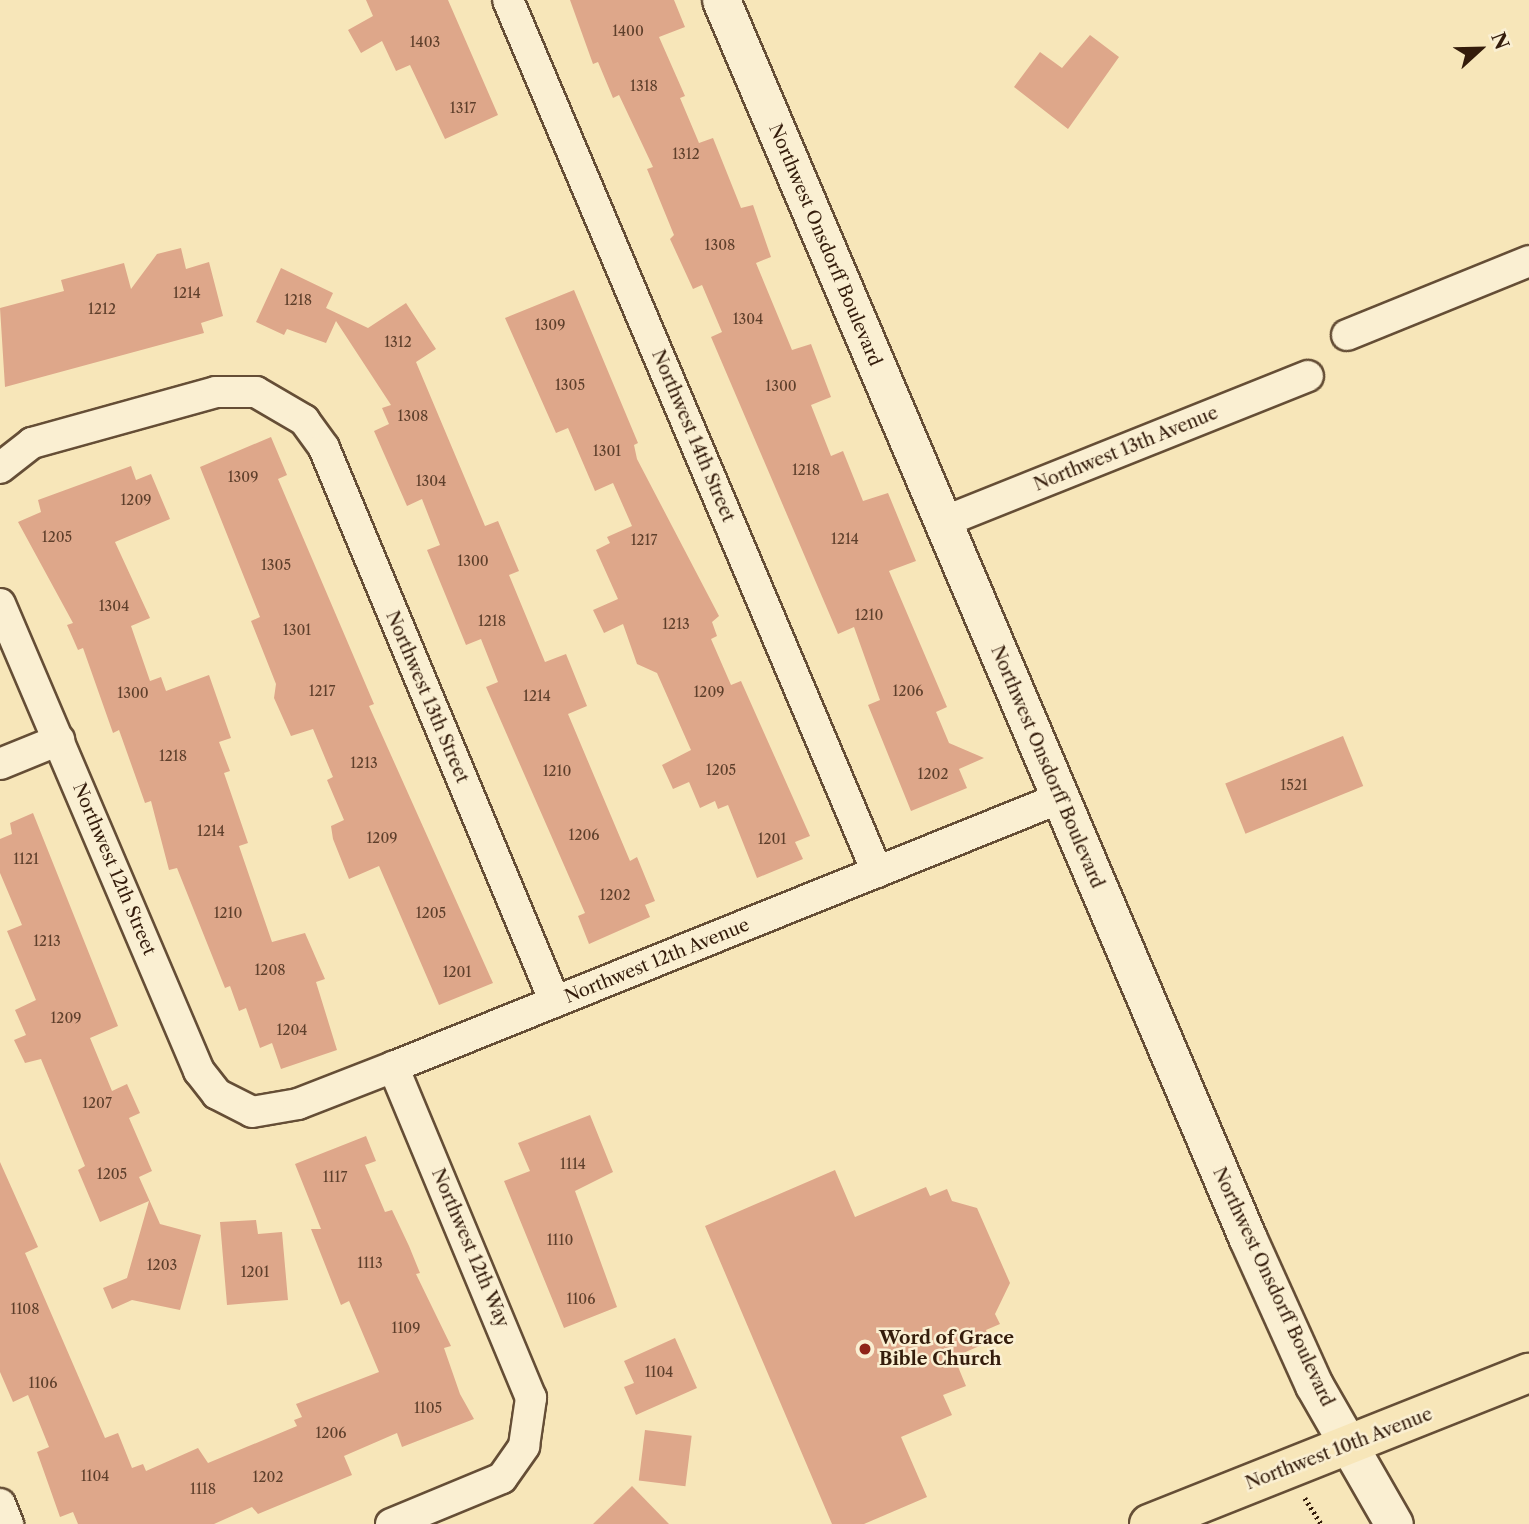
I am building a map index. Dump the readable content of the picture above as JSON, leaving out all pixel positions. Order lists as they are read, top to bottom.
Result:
{
  "streets": {
    "main road": ["Northwest 10th Avenue"],
    "street": [
      "Northwest Onsdorff Boulevard",
      "Northwest 14th Street",
      "Northwest 13th Avenue",
      "Northwest 13th Street",
      "Northwest 12th Street",
      "Northwest 12th Avenue",
      "Northwest 12th Way"
    ]
  },
  "crossings": [
    ["Northwest Onsdorff Boulevard", "Northwest 13th Avenue"],
    ["Northwest Onsdorff Boulevard", "Northwest 12th Avenue"],
    ["Northwest Onsdorff Boulevard", "Northwest 10th Avenue"],
    ["Northwest 14th Street", "Northwest 12th Avenue"],
    ["Northwest 13th Street", "Northwest 12th Avenue"],
    ["Northwest 12th Street", "Northwest 12th Avenue"],
    ["Northwest 12th Avenue", "Northwest 12th Way"]
  ],
  "places": ["Word of Grace Bible Church"],
  "house_numbers": [
    "1400",
    "1403",
    "1318",
    "1317",
    "1312",
    "1308",
    "1214",
    "1218",
    "1212",
    "1304",
    "1309",
    "1312",
    "1305",
    "1300",
    "1308",
    "1301",
    "1218",
    "1309",
    "1304",
    "1209",
    "1205",
    "1214",
    "1217",
    "1300",
    "1305",
    "1304",
    "1210",
    "1218",
    "1213",
    "1301",
    "1217",
    "1206",
    "1209",
    "1300",
    "1214",
    "1218",
    "1213",
    "1205",
    "1210",
    "1202",
    "1521",
    "1214",
    "1206",
    "1209",
    "1201",
    "1121",
    "1202",
    "1210",
    "1205",
    "1213",
    "1208",
    "1201",
    "1209",
    "1204",
    "1207",
    "1114",
    "1205",
    "1117",
    "1110",
    "1113",
    "1203",
    "1201",
    "1106",
    "1108",
    "1109",
    "1104",
    "1106",
    "1105",
    "1206",
    "1104",
    "1202",
    "1118"
  ],
  "north": "right"
}
